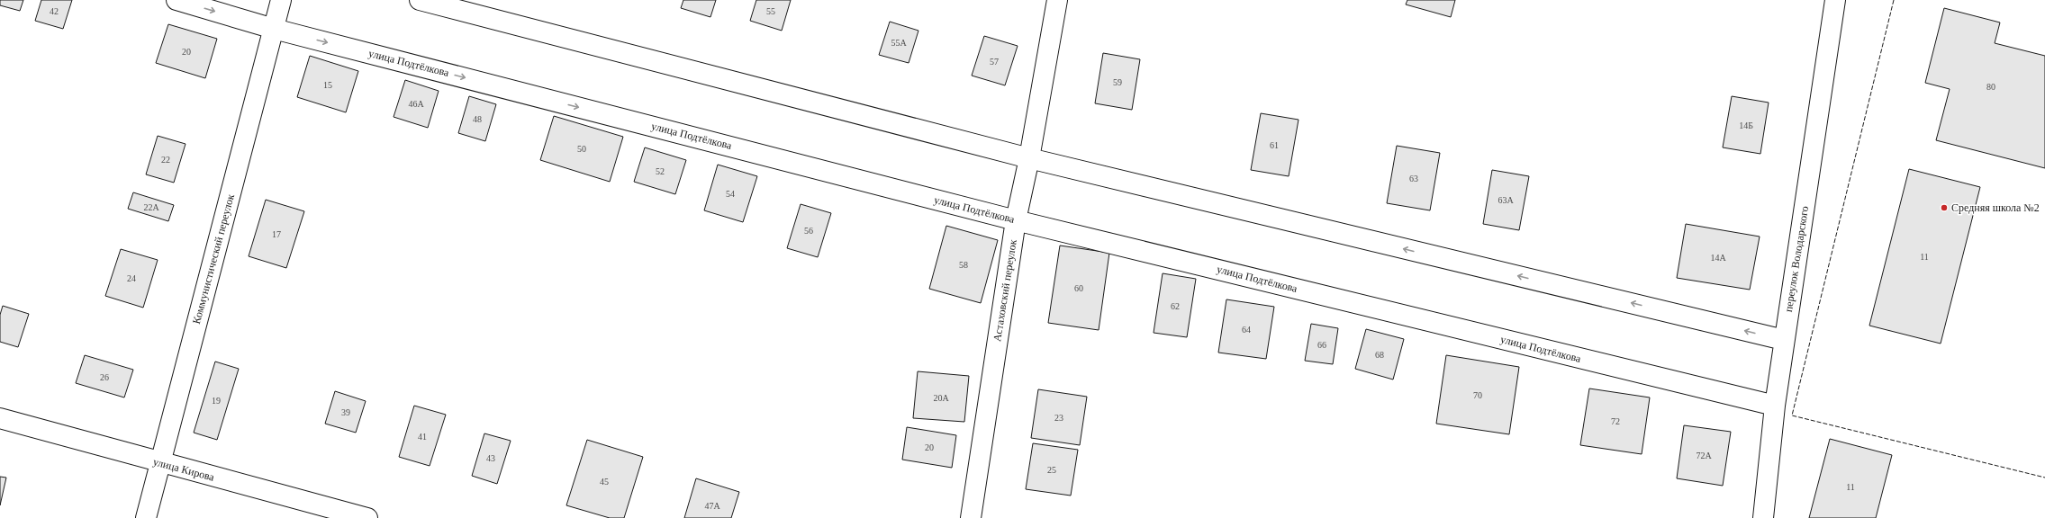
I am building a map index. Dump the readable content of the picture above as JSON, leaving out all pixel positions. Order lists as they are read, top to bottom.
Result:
{
  "streets": {
    "street": [
      "улица Подтёлкова",
      "Коммунистический переулок",
      "переулок Володарского",
      "Астаховский переулок",
      "улица Кирова"
    ]
  },
  "crossings": [
    ["улица Подтёлкова", "Коммунистический переулок"],
    ["улица Подтёлкова", "переулок Володарского"],
    ["улица Подтёлкова", "Астаховский переулок"],
    ["Коммунистический переулок", "улица Кирова"]
  ],
  "places": ["Средняя школа №2"],
  "house_numbers": [
    "42",
    "55",
    "55А",
    "20",
    "57",
    "59",
    "15",
    "80",
    "46А",
    "48",
    "14Б",
    "61",
    "50",
    "22",
    "52",
    "63",
    "54",
    "63А",
    "22А",
    "56",
    "17",
    "11",
    "14А",
    "58",
    "24",
    "60",
    "62",
    "64",
    "66",
    "68",
    "26",
    "70",
    "20А",
    "19",
    "39",
    "23",
    "72",
    "41",
    "20",
    "72А",
    "43",
    "25",
    "45",
    "11",
    "47А"
  ]
}
